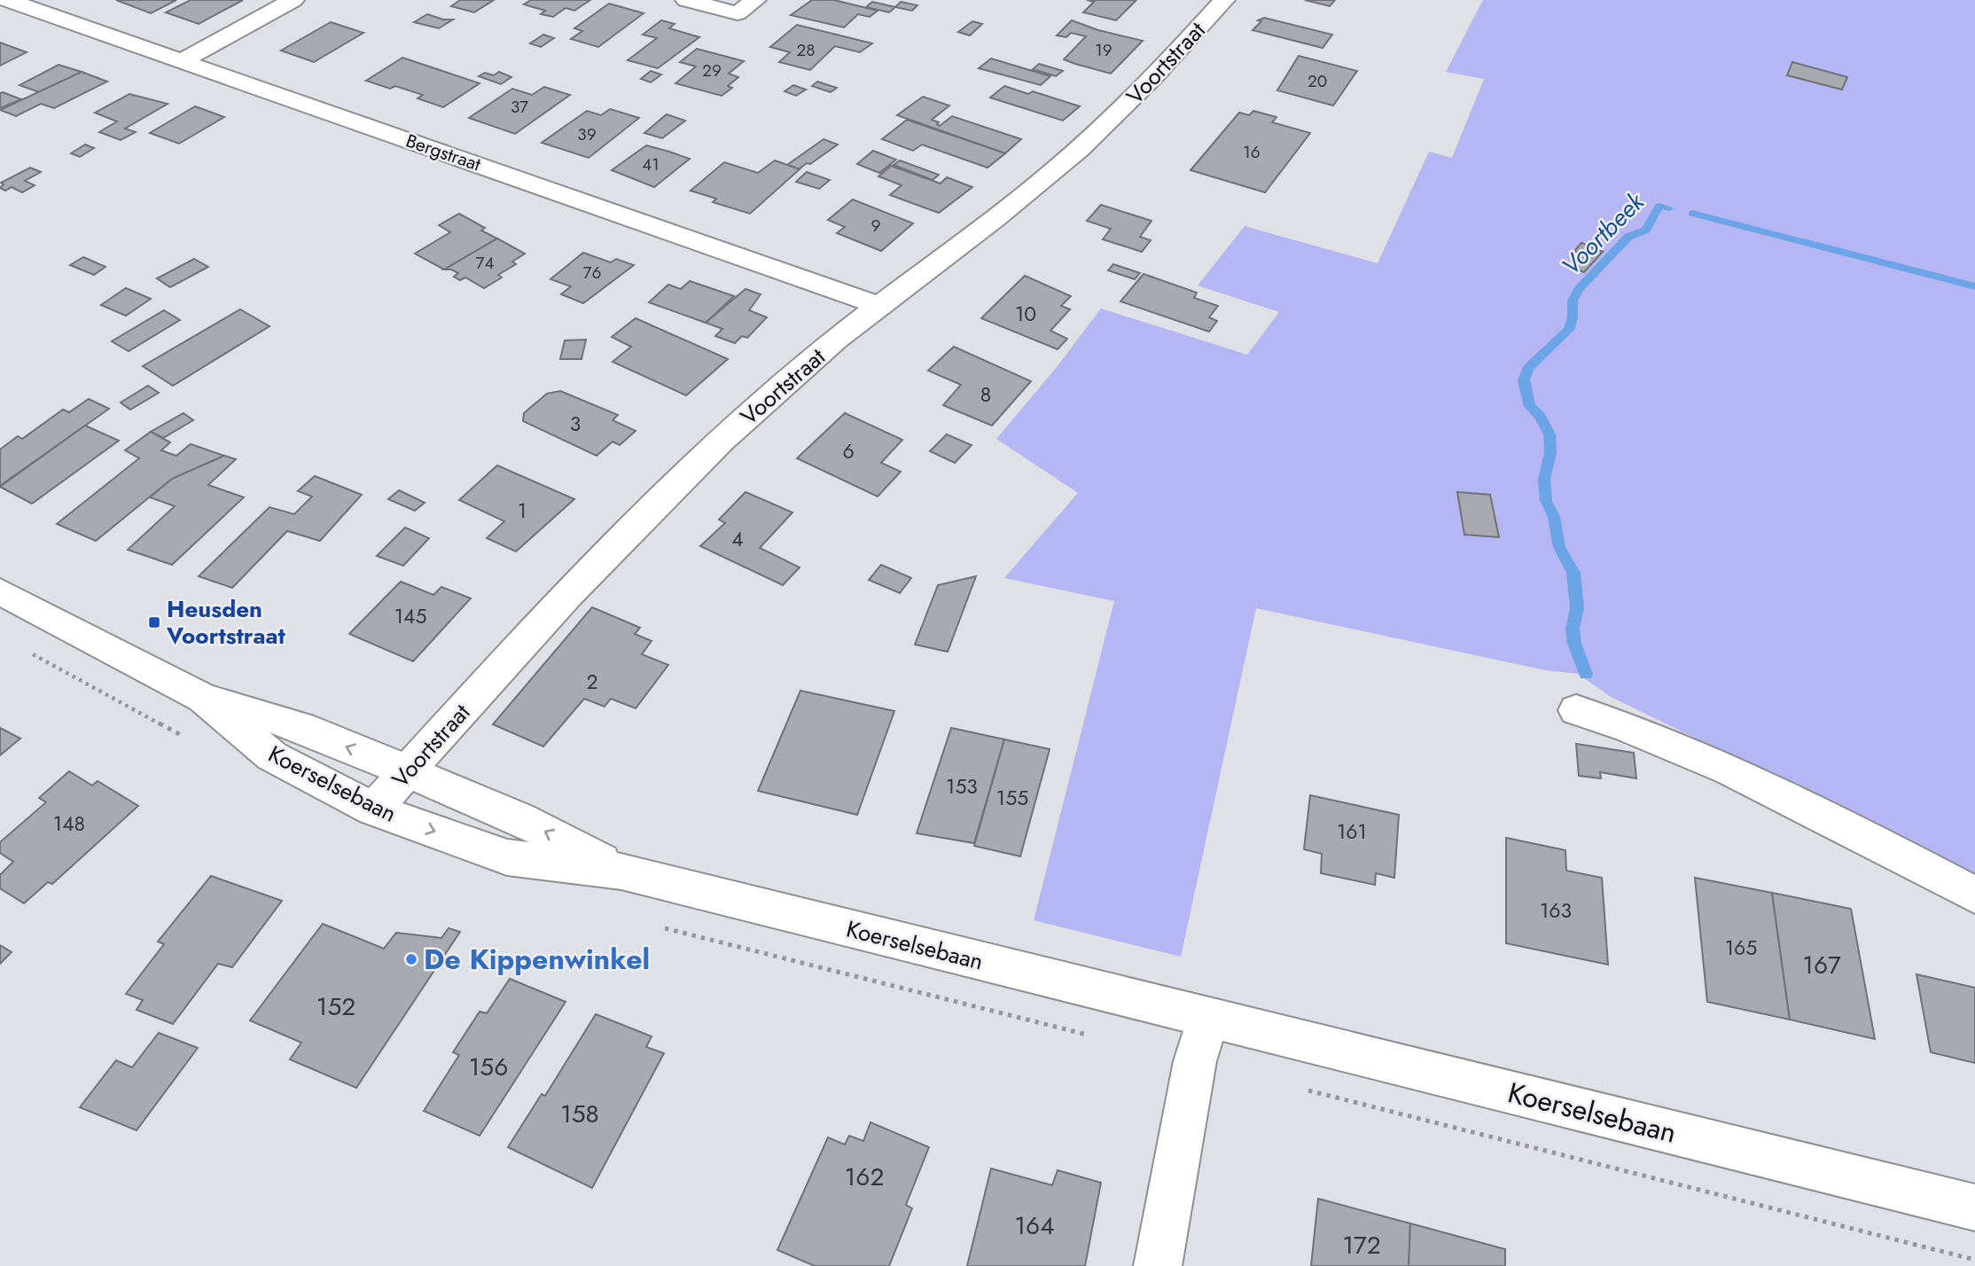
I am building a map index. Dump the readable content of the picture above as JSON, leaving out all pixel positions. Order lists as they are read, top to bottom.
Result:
{
  "streets": {
    "street": ["Voortstraat", "Bergstraat", "Koerselsebaan"]
  },
  "crossings": [
    ["Voortstraat", "Bergstraat"],
    ["Voortstraat", "Koerselsebaan"]
  ],
  "water": ["Voortbeek"],
  "places": {
    "transit": ["Heusden Voortstraat"],
    "other": ["De Kippenwinkel"]
  },
  "house_numbers": [
    "28",
    "19",
    "29",
    "20",
    "37",
    "39",
    "16",
    "41",
    "9",
    "74",
    "76",
    "10",
    "8",
    "3",
    "6",
    "1",
    "4",
    "145",
    "2",
    "153",
    "155",
    "148",
    "161",
    "163",
    "165",
    "167",
    "152",
    "156",
    "158",
    "162",
    "164",
    "172"
  ]
}
